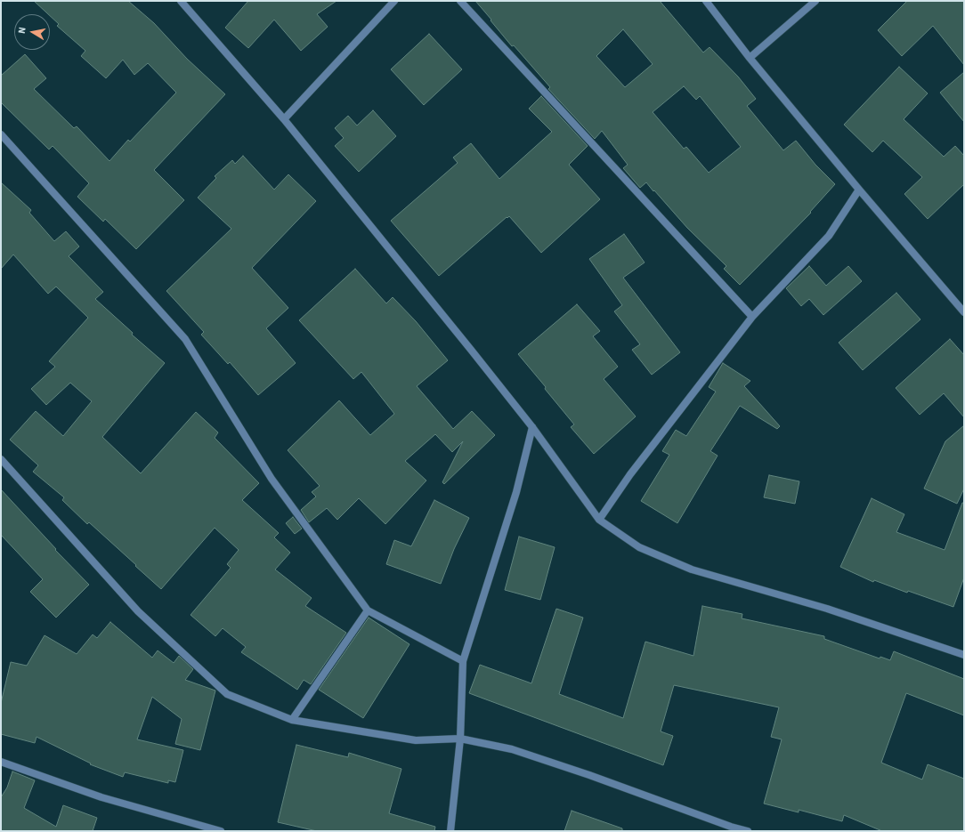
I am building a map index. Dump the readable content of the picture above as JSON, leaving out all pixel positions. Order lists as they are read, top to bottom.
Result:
{
  "north": "left"
}
